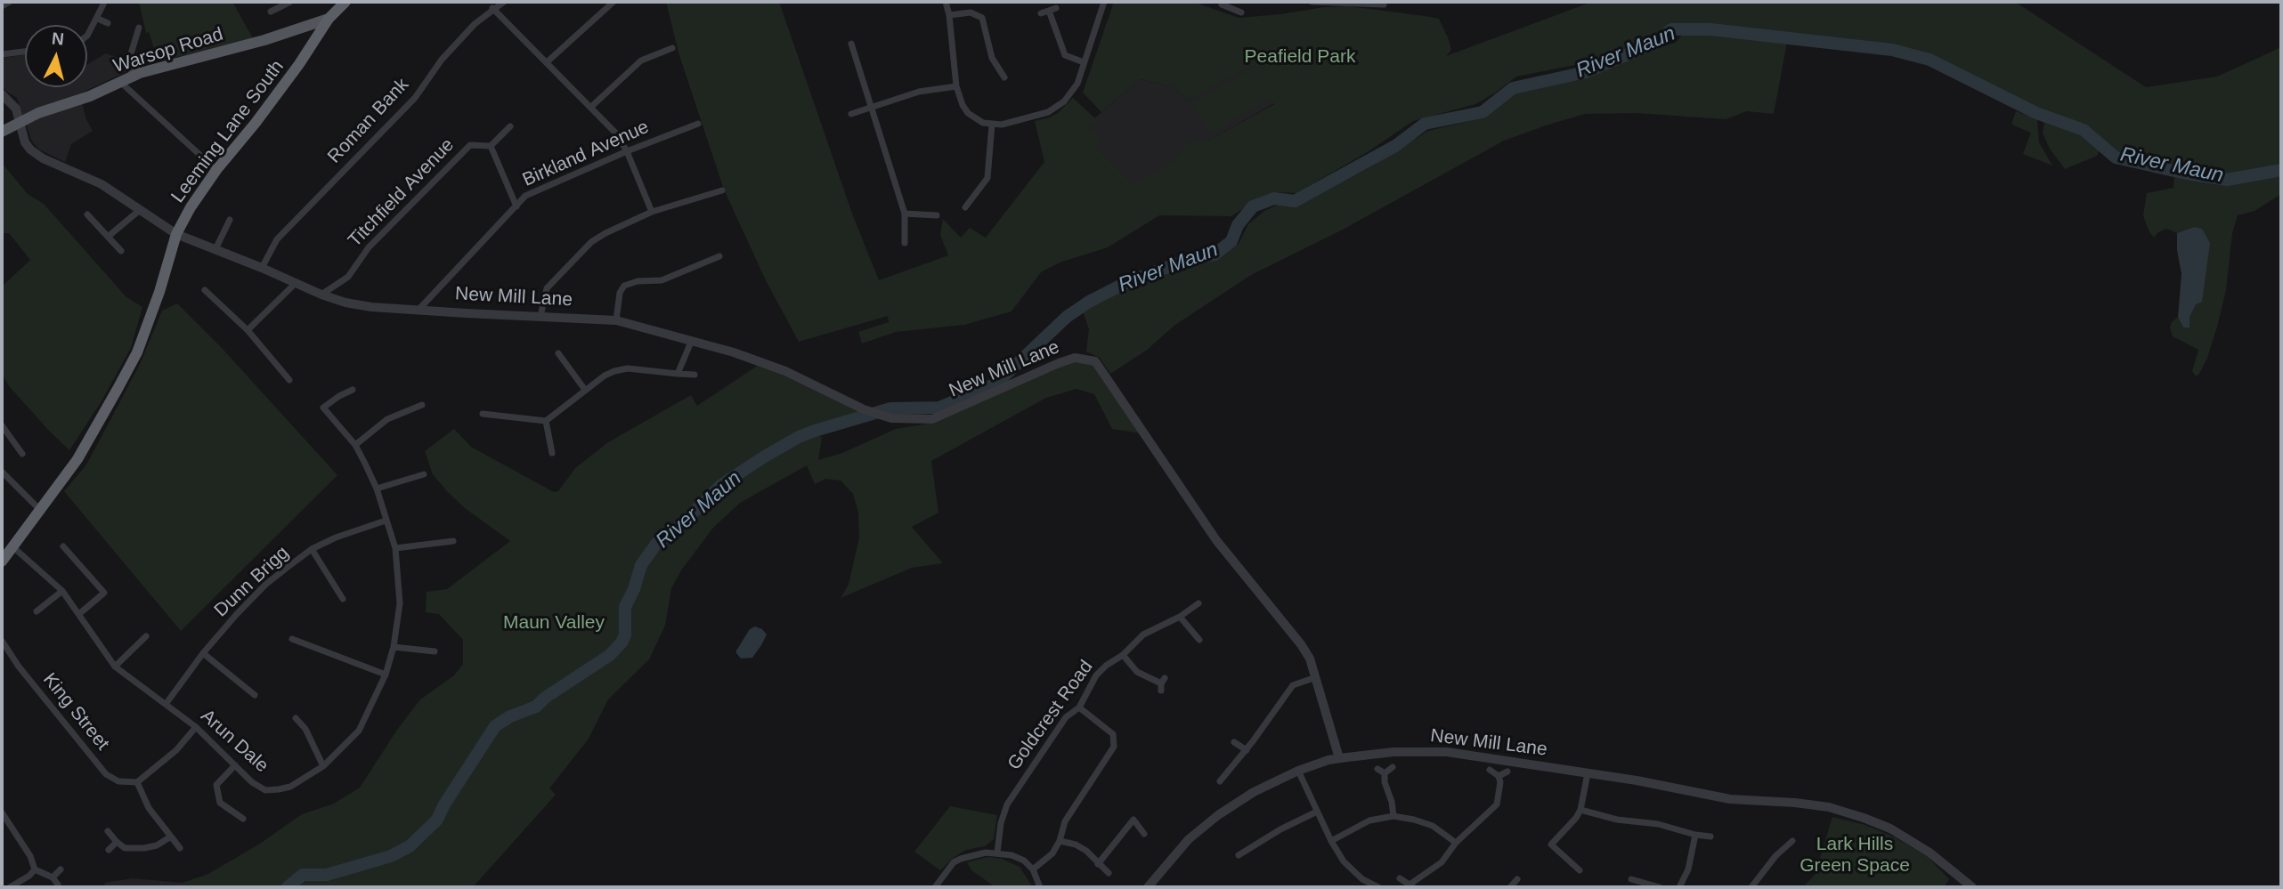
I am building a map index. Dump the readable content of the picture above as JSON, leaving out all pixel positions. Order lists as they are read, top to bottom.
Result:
{
  "streets": {
    "highway": ["Leeming Lane South"],
    "main road": ["Warsop Road"],
    "street": [
      "Roman Bank",
      "Birkland Avenue",
      "Titchfield Avenue",
      "New Mill Lane",
      "Dunn Brigg",
      "King Street",
      "Goldcrest Road",
      "Arun Dale"
    ]
  },
  "crossings": [
    ["Warsop Road", "Leeming Lane South"],
    ["Warsop Road", "New Mill Lane"],
    ["Roman Bank", "New Mill Lane"],
    ["Leeming Lane South", "New Mill Lane"],
    ["Leeming Lane South", "Arun Dale"],
    ["Birkland Avenue", "New Mill Lane"],
    ["Titchfield Avenue", "New Mill Lane"],
    ["Dunn Brigg", "Arun Dale"]
  ],
  "water": ["River Maun"],
  "parks": ["Peafield Park", "Maun Valley", "Lark Hills Green Space"],
  "north": "top"
}
